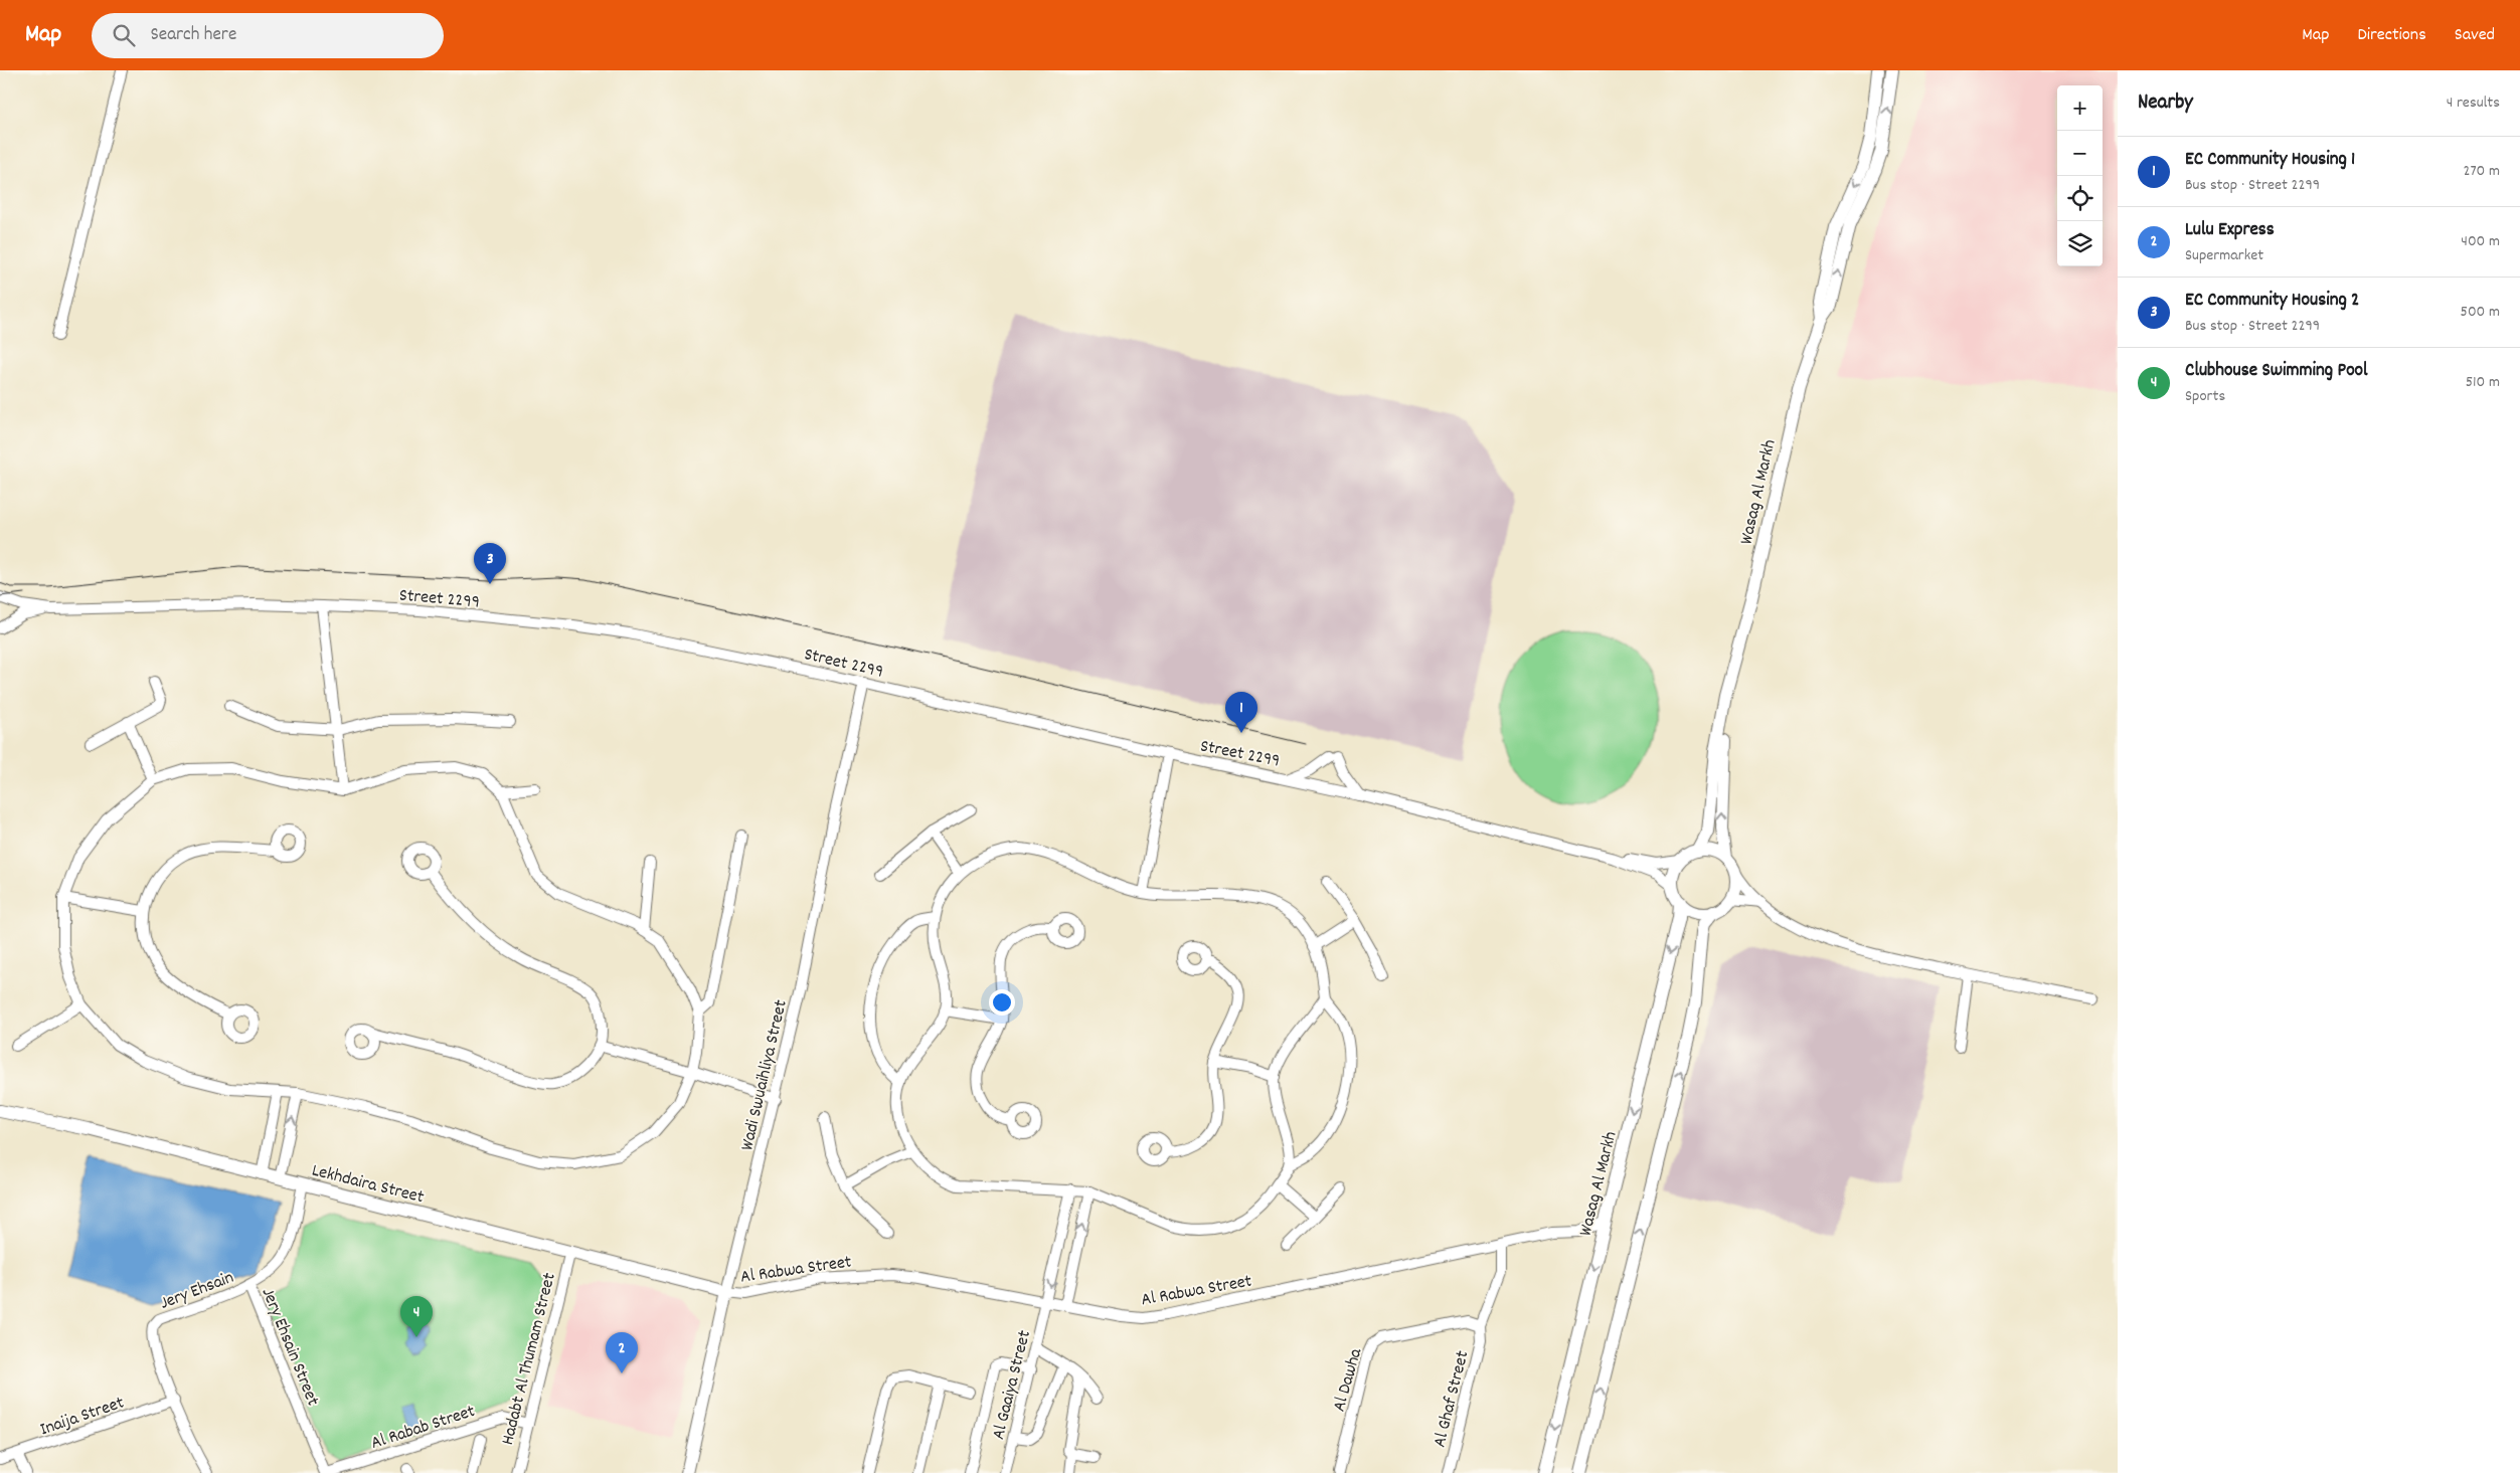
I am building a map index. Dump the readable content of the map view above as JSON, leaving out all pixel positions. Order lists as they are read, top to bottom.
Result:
{
  "streets": {
    "street": [
      "Wasag Al Markh",
      "Street 2299",
      "Wadi Swuaihliya Street",
      "Lekhdaira Street",
      "Al Rabwa Street",
      "Jery Ehsain",
      "Jery Ehsain Street",
      "Hadabt Al Thumam Street",
      "Al Dawha",
      "Al Gaaiya Street",
      "Al Ghaf Street",
      "Inaija Street",
      "Al Rabab Street"
    ]
  },
  "crossings": [
    ["Wasag Al Markh", "Street 2299"],
    ["Wasag Al Markh", "Al Rabwa Street"],
    ["Street 2299", "Wadi Swuaihliya Street"],
    ["Wadi Swuaihliya Street", "Lekhdaira Street"],
    ["Wadi Swuaihliya Street", "Al Rabwa Street"],
    ["Lekhdaira Street", "Al Rabwa Street"],
    ["Lekhdaira Street", "Jery Ehsain Street"],
    ["Lekhdaira Street", "Hadabt Al Thumam Street"],
    ["Al Rabwa Street", "Al Gaaiya Street"],
    ["Jery Ehsain", "Jery Ehsain Street"],
    ["Jery Ehsain", "Inaija Street"],
    ["Jery Ehsain Street", "Al Rabab Street"],
    ["Hadabt Al Thumam Street", "Al Rabab Street"],
    ["Al Dawha", "Al Ghaf Street"]
  ],
  "page": {
    "header": "Map",
    "search": "Search here",
    "nav": ["Map", "Directions", "Saved"],
    "heading": ["Nearby", "4 results"],
    "map_buttons": ["+", "−"],
    "list": [
      {
        "mark": "1",
        "name": "EC Community Housing 1",
        "note": "Bus stop · Street 2299",
        "value": "270 m"
      },
      {
        "mark": "2",
        "name": "Lulu Express",
        "note": "Supermarket",
        "value": "400 m"
      },
      {
        "mark": "3",
        "name": "EC Community Housing 2",
        "note": "Bus stop · Street 2299",
        "value": "500 m"
      },
      {
        "mark": "4",
        "name": "Clubhouse Swimming Pool",
        "note": "Sports",
        "value": "510 m"
      }
    ],
    "pins": [
      "3",
      "1",
      "4",
      "2"
    ]
  }
}
